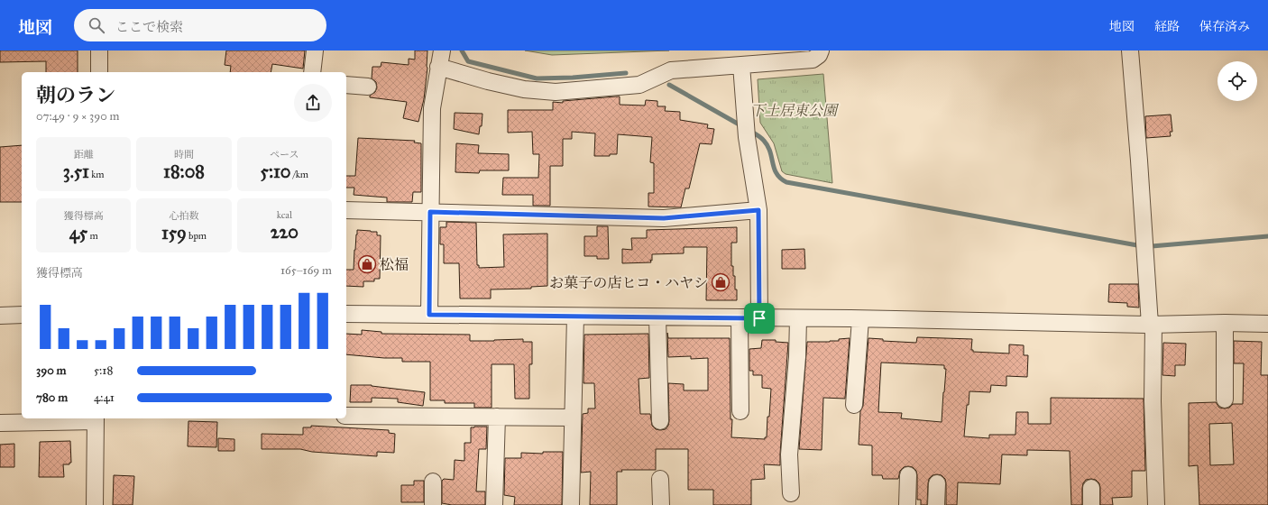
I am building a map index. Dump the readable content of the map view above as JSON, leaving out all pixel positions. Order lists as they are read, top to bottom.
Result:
{
  "parks": ["下土居東公園"],
  "places": {
    "shop": ["松福", "お菓子の店ヒコ・ハヤシ"]
  },
  "page": {
    "header": "地図",
    "search": "ここで検索",
    "nav": ["地図", "経路", "保存済み"],
    "heading": ["朝のラン", "07:49 · 9 × 390 m"],
    "stats": [
      ["距離", "3.51 km"],
      ["時間", "18:08"],
      ["ペース", "5:10 /km"],
      ["獲得標高", "45 m"],
      ["心拍数", "159 bpm"],
      ["kcal", "220"]
    ],
    "chart": ["獲得標高", "165–169 m"],
    "list": [
      {
        "name": "390 m",
        "note": "5:18"
      },
      {
        "name": "780 m",
        "note": "4:41"
      }
    ]
  }
}
